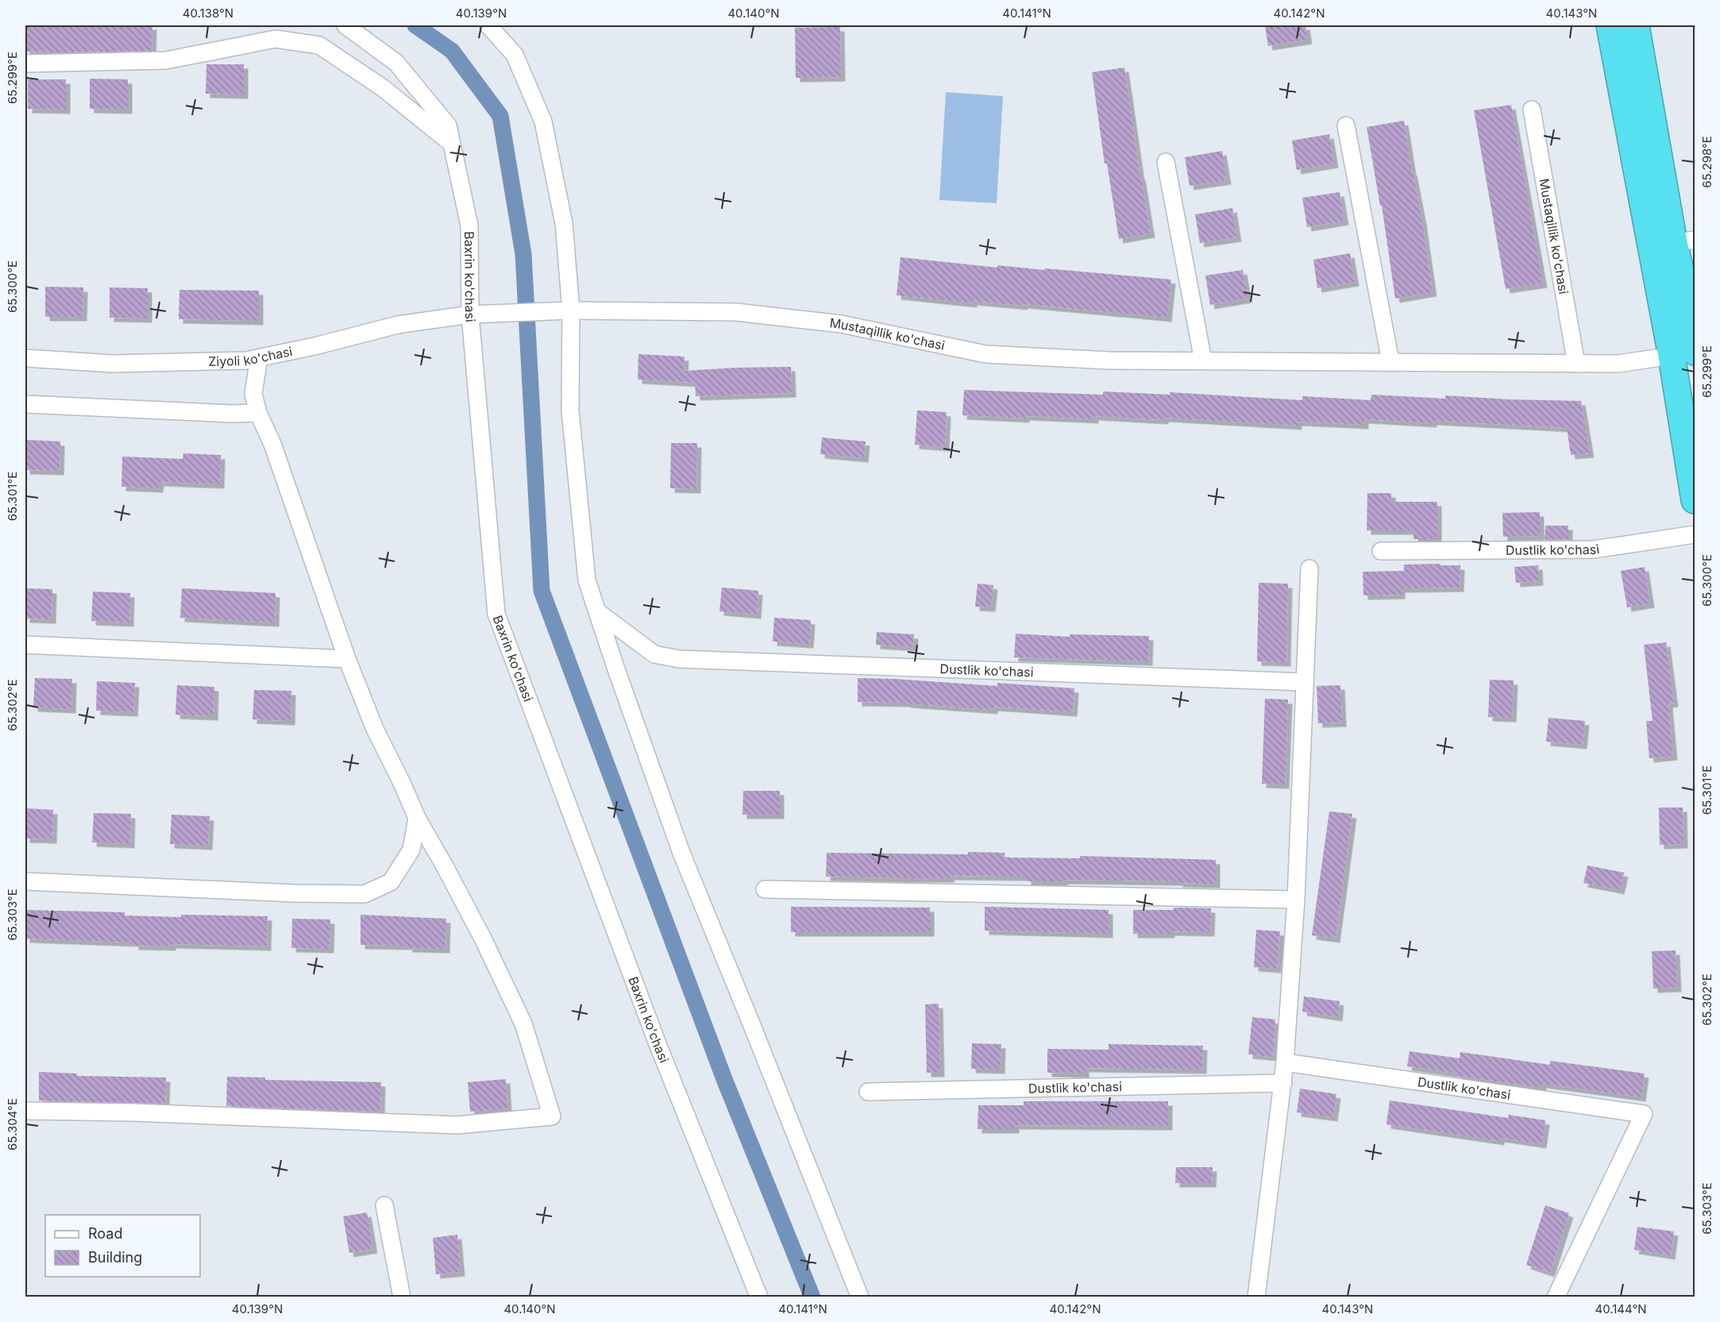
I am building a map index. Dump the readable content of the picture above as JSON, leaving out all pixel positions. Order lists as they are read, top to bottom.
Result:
{
  "streets": {
    "street": [
      "Mustaqillik ko'chasi",
      "Baxrin ko'chasi",
      "Ziyoli ko'chasi",
      "Dustlik ko'chasi"
    ]
  },
  "crossings": [
    ["Mustaqillik ko'chasi", "Baxrin ko'chasi"],
    ["Mustaqillik ko'chasi", "Ziyoli ko'chasi"],
    ["Baxrin ko'chasi", "Ziyoli ko'chasi"]
  ],
  "legend": ["Road", "Building"],
  "coordinates": [
    "40.138°N",
    "40.139°N",
    "40.140°N",
    "40.141°N",
    "40.142°N",
    "40.143°N",
    "65.299°E",
    "65.298°E",
    "65.300°E",
    "65.301°E",
    "65.302°E",
    "65.303°E",
    "65.304°E",
    "40.144°N"
  ]
}
